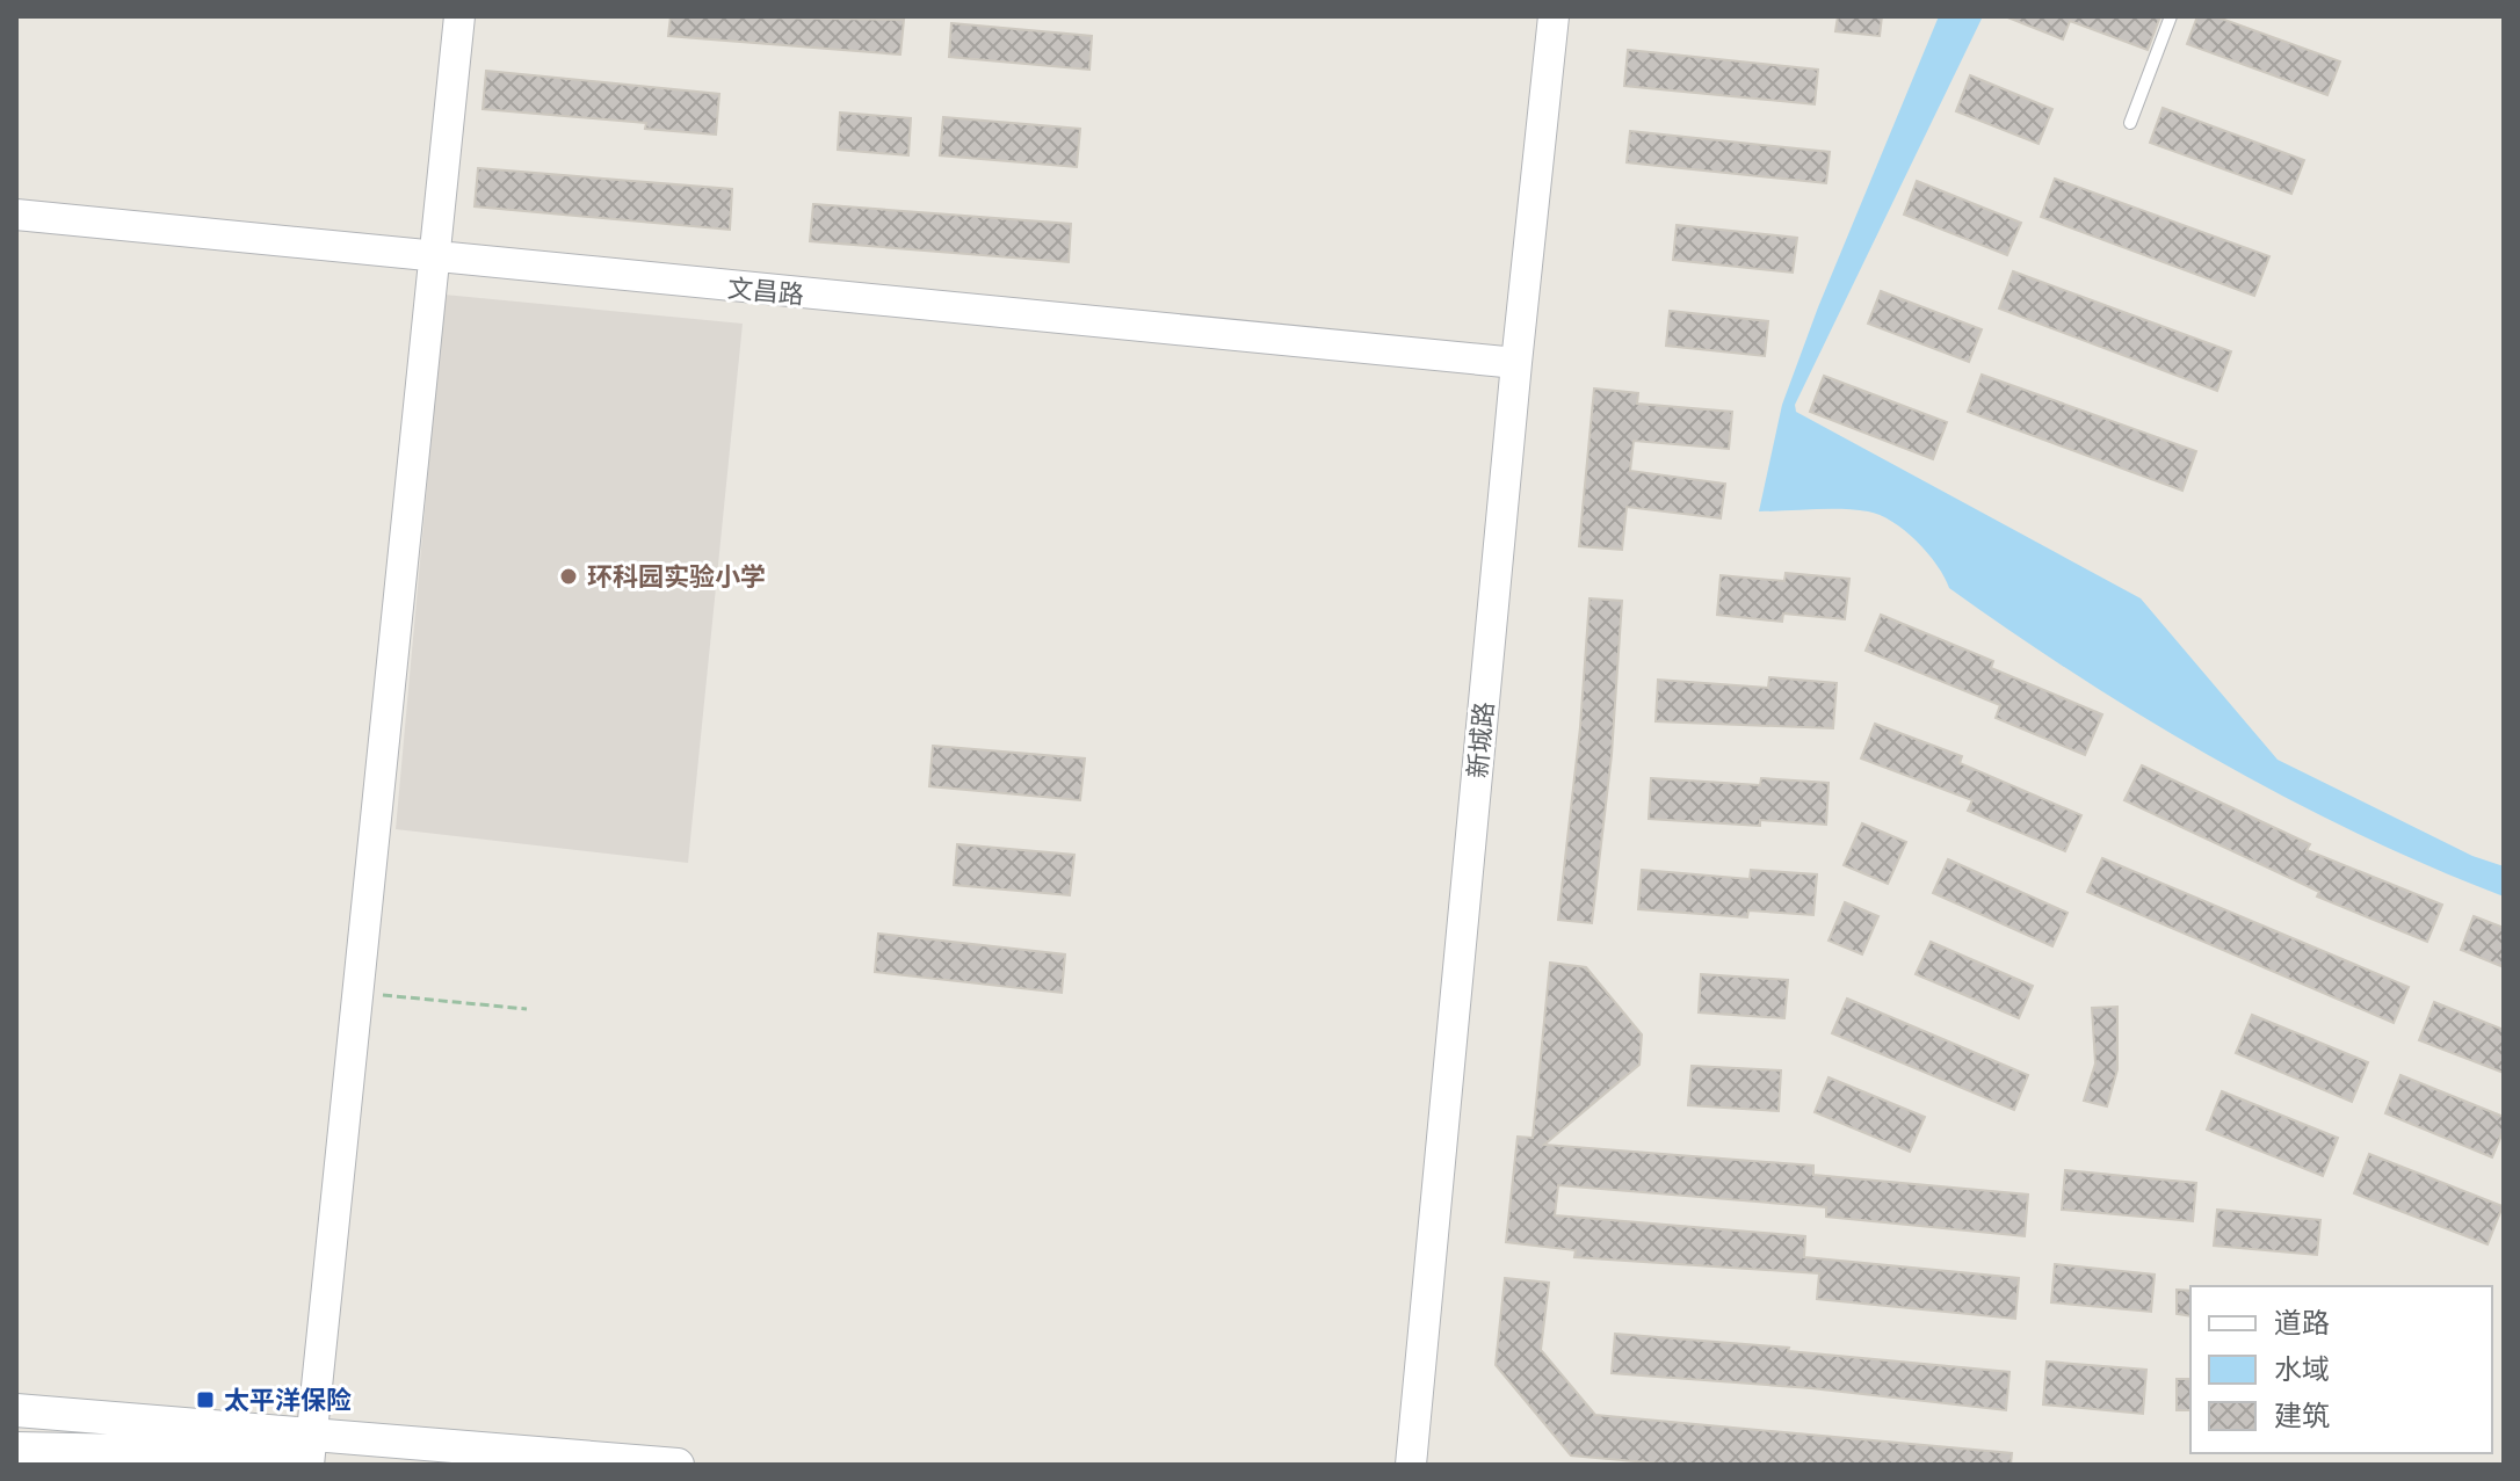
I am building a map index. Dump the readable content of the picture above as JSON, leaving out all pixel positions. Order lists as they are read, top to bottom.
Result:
{
  "streets": {
    "street": ["文昌路", "新城路"]
  },
  "crossings": [
    ["文昌路", "新城路"]
  ],
  "places": {
    "other": ["环科园实验小学"],
    "transit": ["太平洋保险"]
  },
  "legend": ["道路", "水域", "建筑"]
}
